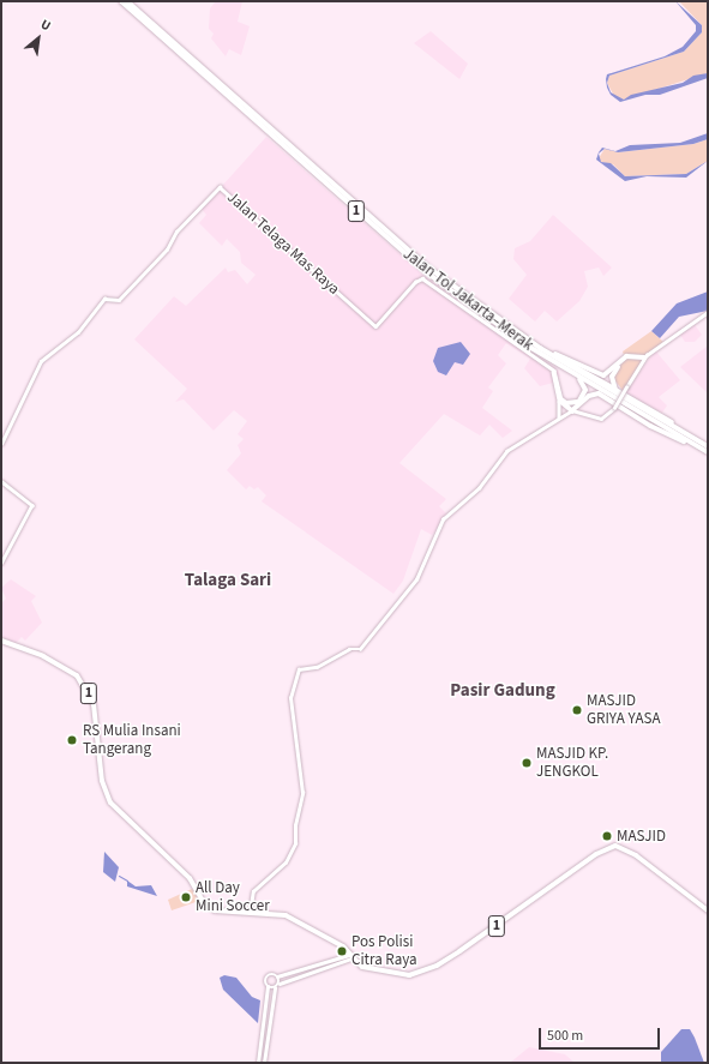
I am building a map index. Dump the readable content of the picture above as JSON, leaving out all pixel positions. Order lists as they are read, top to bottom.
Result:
{
  "streets": {
    "highway": ["1", "Jalan Tol Jakarta–Merak"],
    "main road": ["Jalan Telaga Mas Raya"]
  },
  "districts": ["Talaga Sari", "Pasir Gadung"],
  "places": [
    "MASJID GRIYA YASA",
    "RS Mulia Insani Tangerang",
    "MASJID KP. JENGKOL",
    "MASJID",
    "All Day Mini Soccer",
    "Pos Polisi Citra Raya"
  ],
  "scale_bar": "500 m",
  "north": "top right"
}
